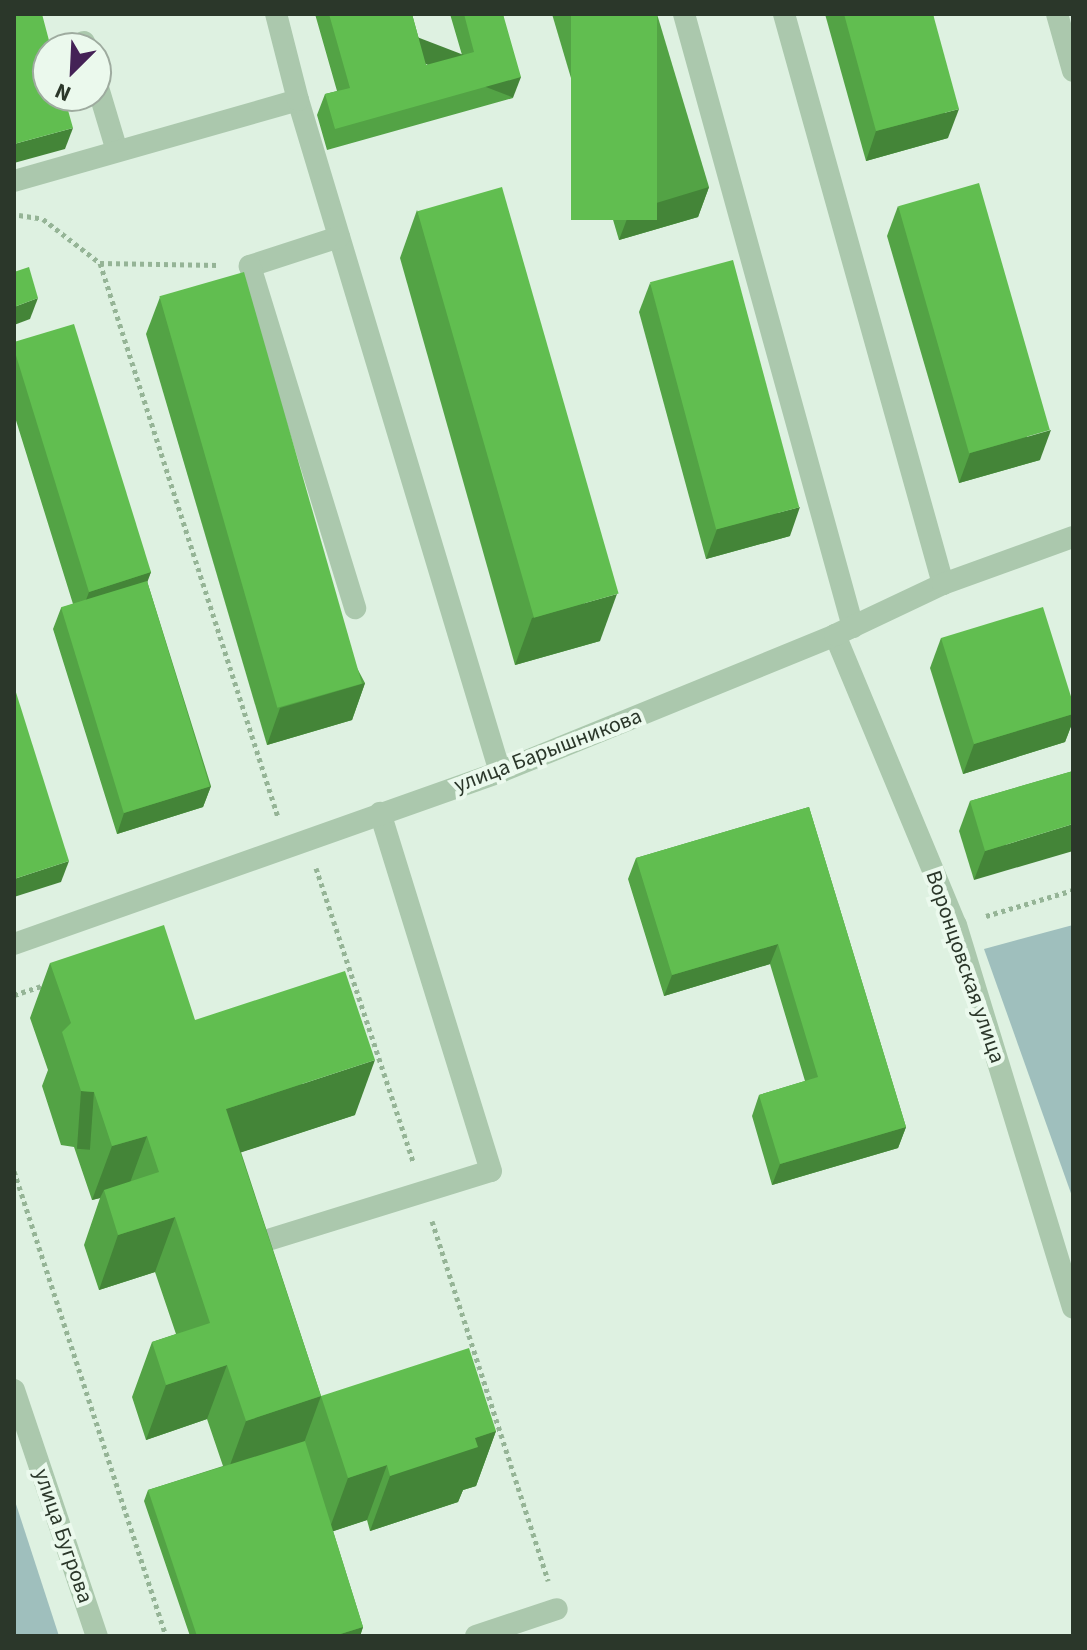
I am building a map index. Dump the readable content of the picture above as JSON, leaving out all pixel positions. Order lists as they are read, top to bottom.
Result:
{
  "streets": {
    "street": ["улица Барышникова", "Воронцовская улица", "улица Бугрова"]
  },
  "crossings": [
    ["улица Барышникова", "Воронцовская улица"]
  ],
  "north": "bottom left"
}
